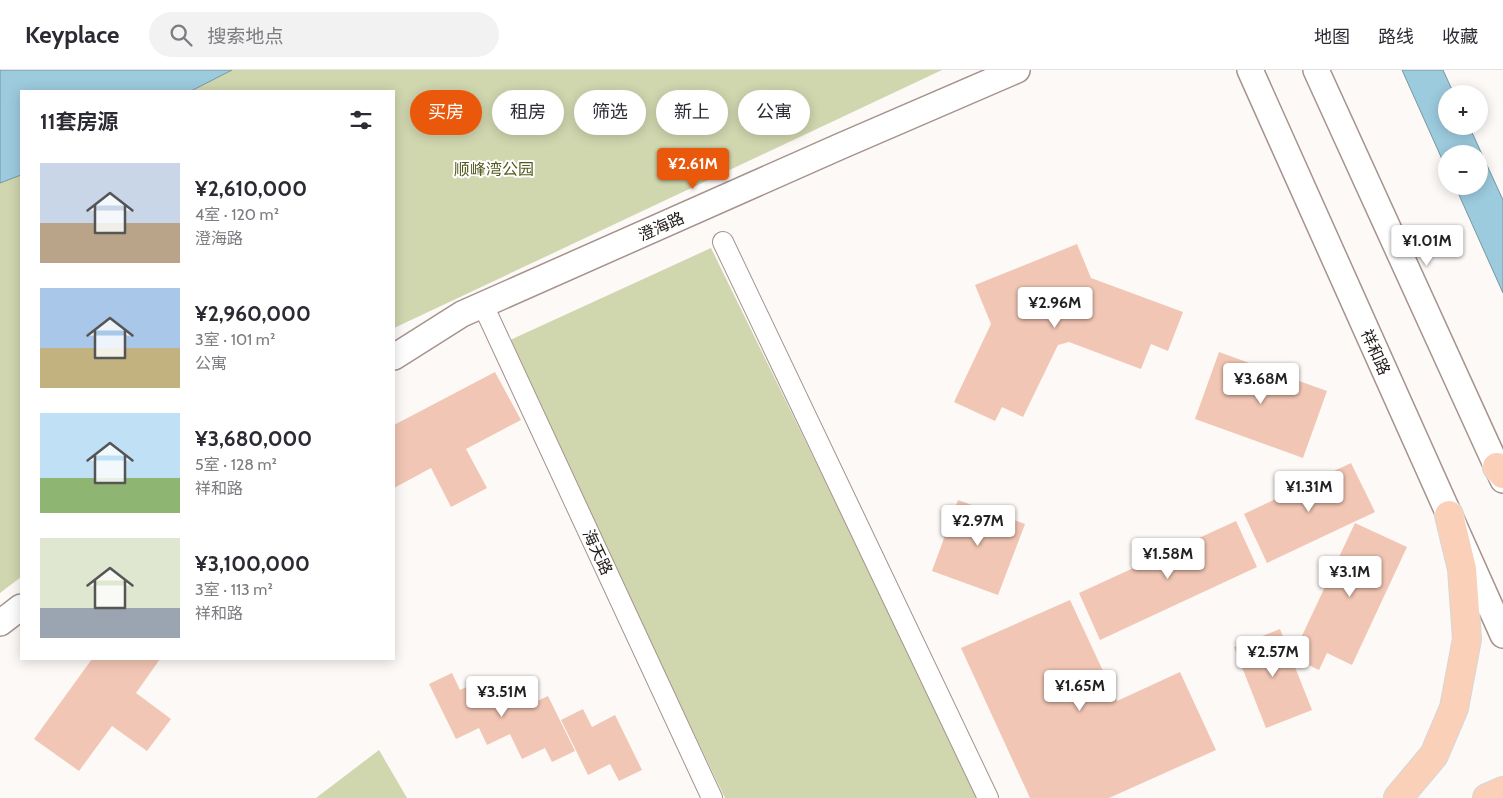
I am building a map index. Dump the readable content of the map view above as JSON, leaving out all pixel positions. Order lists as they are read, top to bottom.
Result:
{
  "streets": {
    "street": ["澄海路", "祥和路", "海天路"]
  },
  "crossings": [
    ["澄海路", "海天路"]
  ],
  "parks": ["顺峰湾公园"],
  "page": {
    "header": "Keyplace",
    "search": "搜索地点",
    "nav": ["地图", "路线", "收藏"],
    "map_buttons": ["+", "−"],
    "chip": [
      "买房",
      "租房",
      "筛选",
      "新上",
      "公寓"
    ],
    "heading": "11套房源",
    "price": [
      "¥2.61M",
      "¥1.01M",
      "¥2.96M",
      "¥3.68M",
      "¥1.31M",
      "¥2.97M",
      "¥1.58M",
      "¥3.1M",
      "¥2.57M",
      "¥1.65M",
      "¥3.51M"
    ],
    "list": [
      {
        "name": "¥2,610,000",
        "note": "4室 · 120 m² · 澄海路"
      },
      {
        "name": "¥2,960,000",
        "note": "3室 · 101 m² · 公寓"
      },
      {
        "name": "¥3,680,000",
        "note": "5室 · 128 m² · 祥和路"
      },
      {
        "name": "¥3,100,000",
        "note": "3室 · 113 m² · 祥和路"
      }
    ]
  }
}
